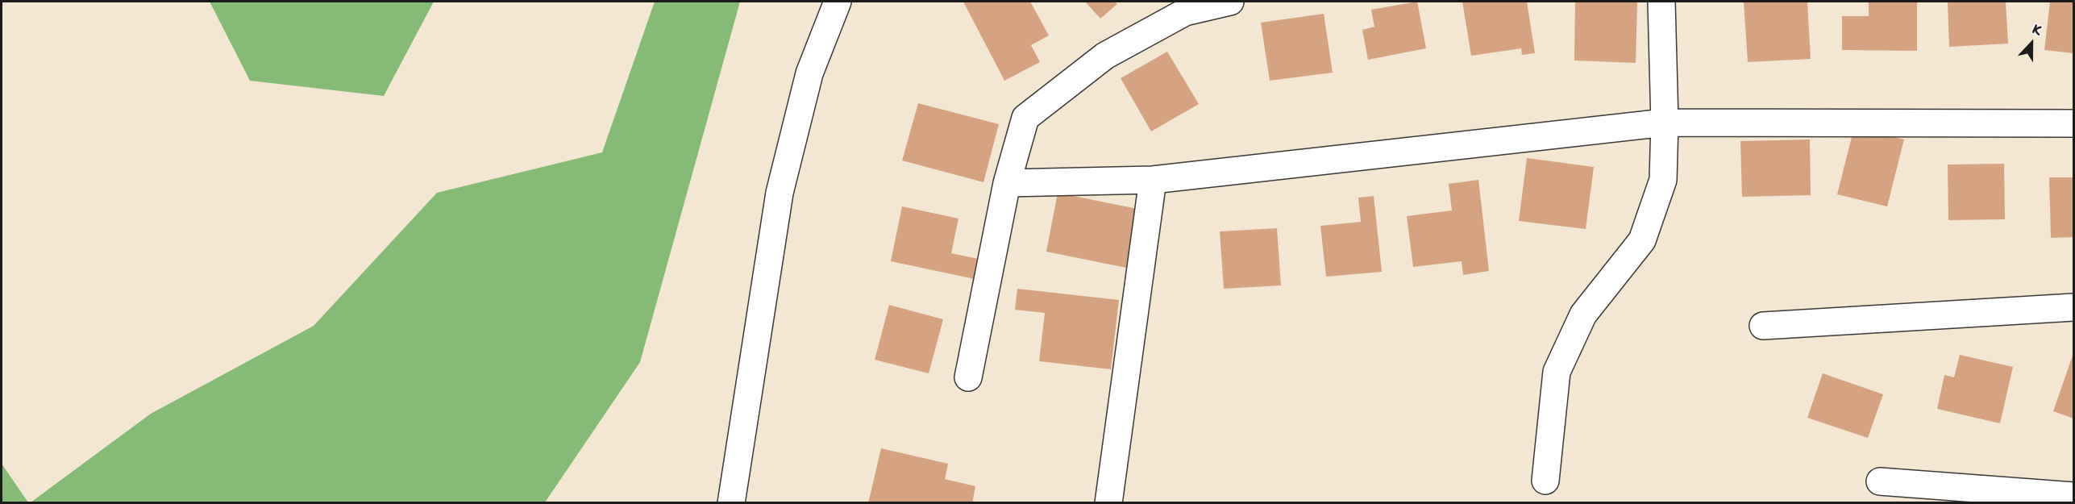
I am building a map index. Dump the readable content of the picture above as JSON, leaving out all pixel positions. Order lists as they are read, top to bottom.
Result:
{
  "north": "top"
}
